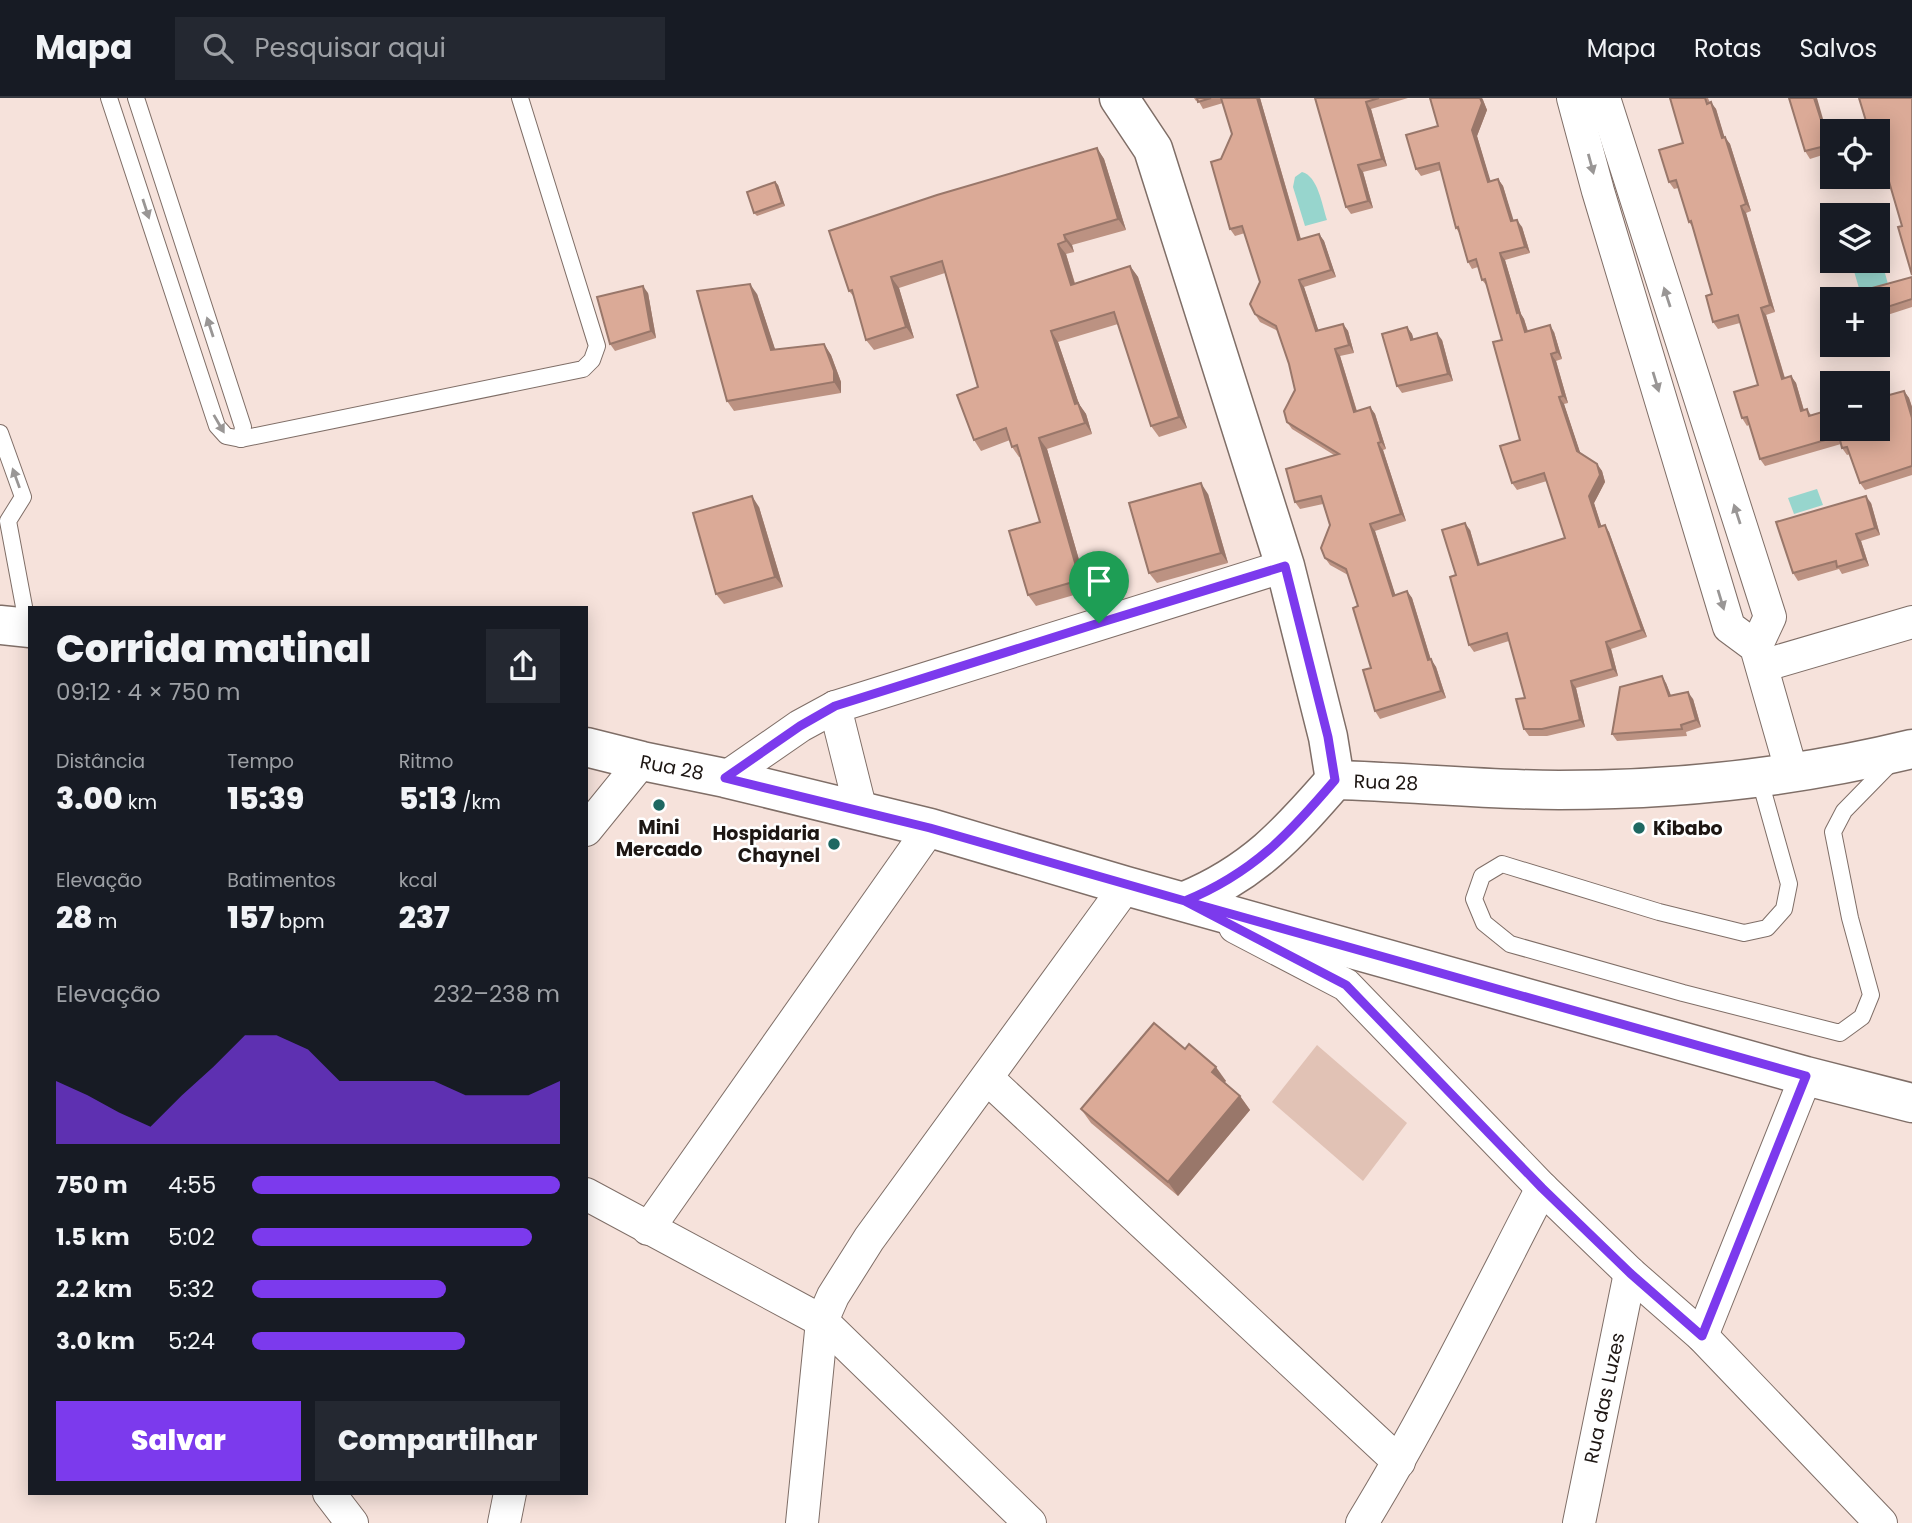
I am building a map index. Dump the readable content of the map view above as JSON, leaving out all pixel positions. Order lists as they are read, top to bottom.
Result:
{
  "streets": {
    "street": ["Rua 28", "Rua das Luzes"]
  },
  "places": ["Mini Mercado", "Kibabo", "Hospidaria Chaynel"],
  "page": {
    "header": "Mapa",
    "search": "Pesquisar aqui",
    "nav": ["Mapa", "Rotas", "Salvos"],
    "map_buttons": ["+", "−"],
    "heading": ["Corrida matinal", "09:12 · 4 × 750 m"],
    "stats": [
      ["Distância", "3.00 km"],
      ["Tempo", "15:39"],
      ["Ritmo", "5:13 /km"],
      ["Elevação", "28 m"],
      ["Batimentos", "157 bpm"],
      ["kcal", "237"]
    ],
    "chart": ["Elevação", "232–238 m"],
    "list": [
      {
        "name": "750 m",
        "note": "4:55"
      },
      {
        "name": "1.5 km",
        "note": "5:02"
      },
      {
        "name": "2.2 km",
        "note": "5:32"
      },
      {
        "name": "3.0 km",
        "note": "5:24"
      }
    ],
    "buttons": ["Salvar", "Compartilhar"]
  }
}
